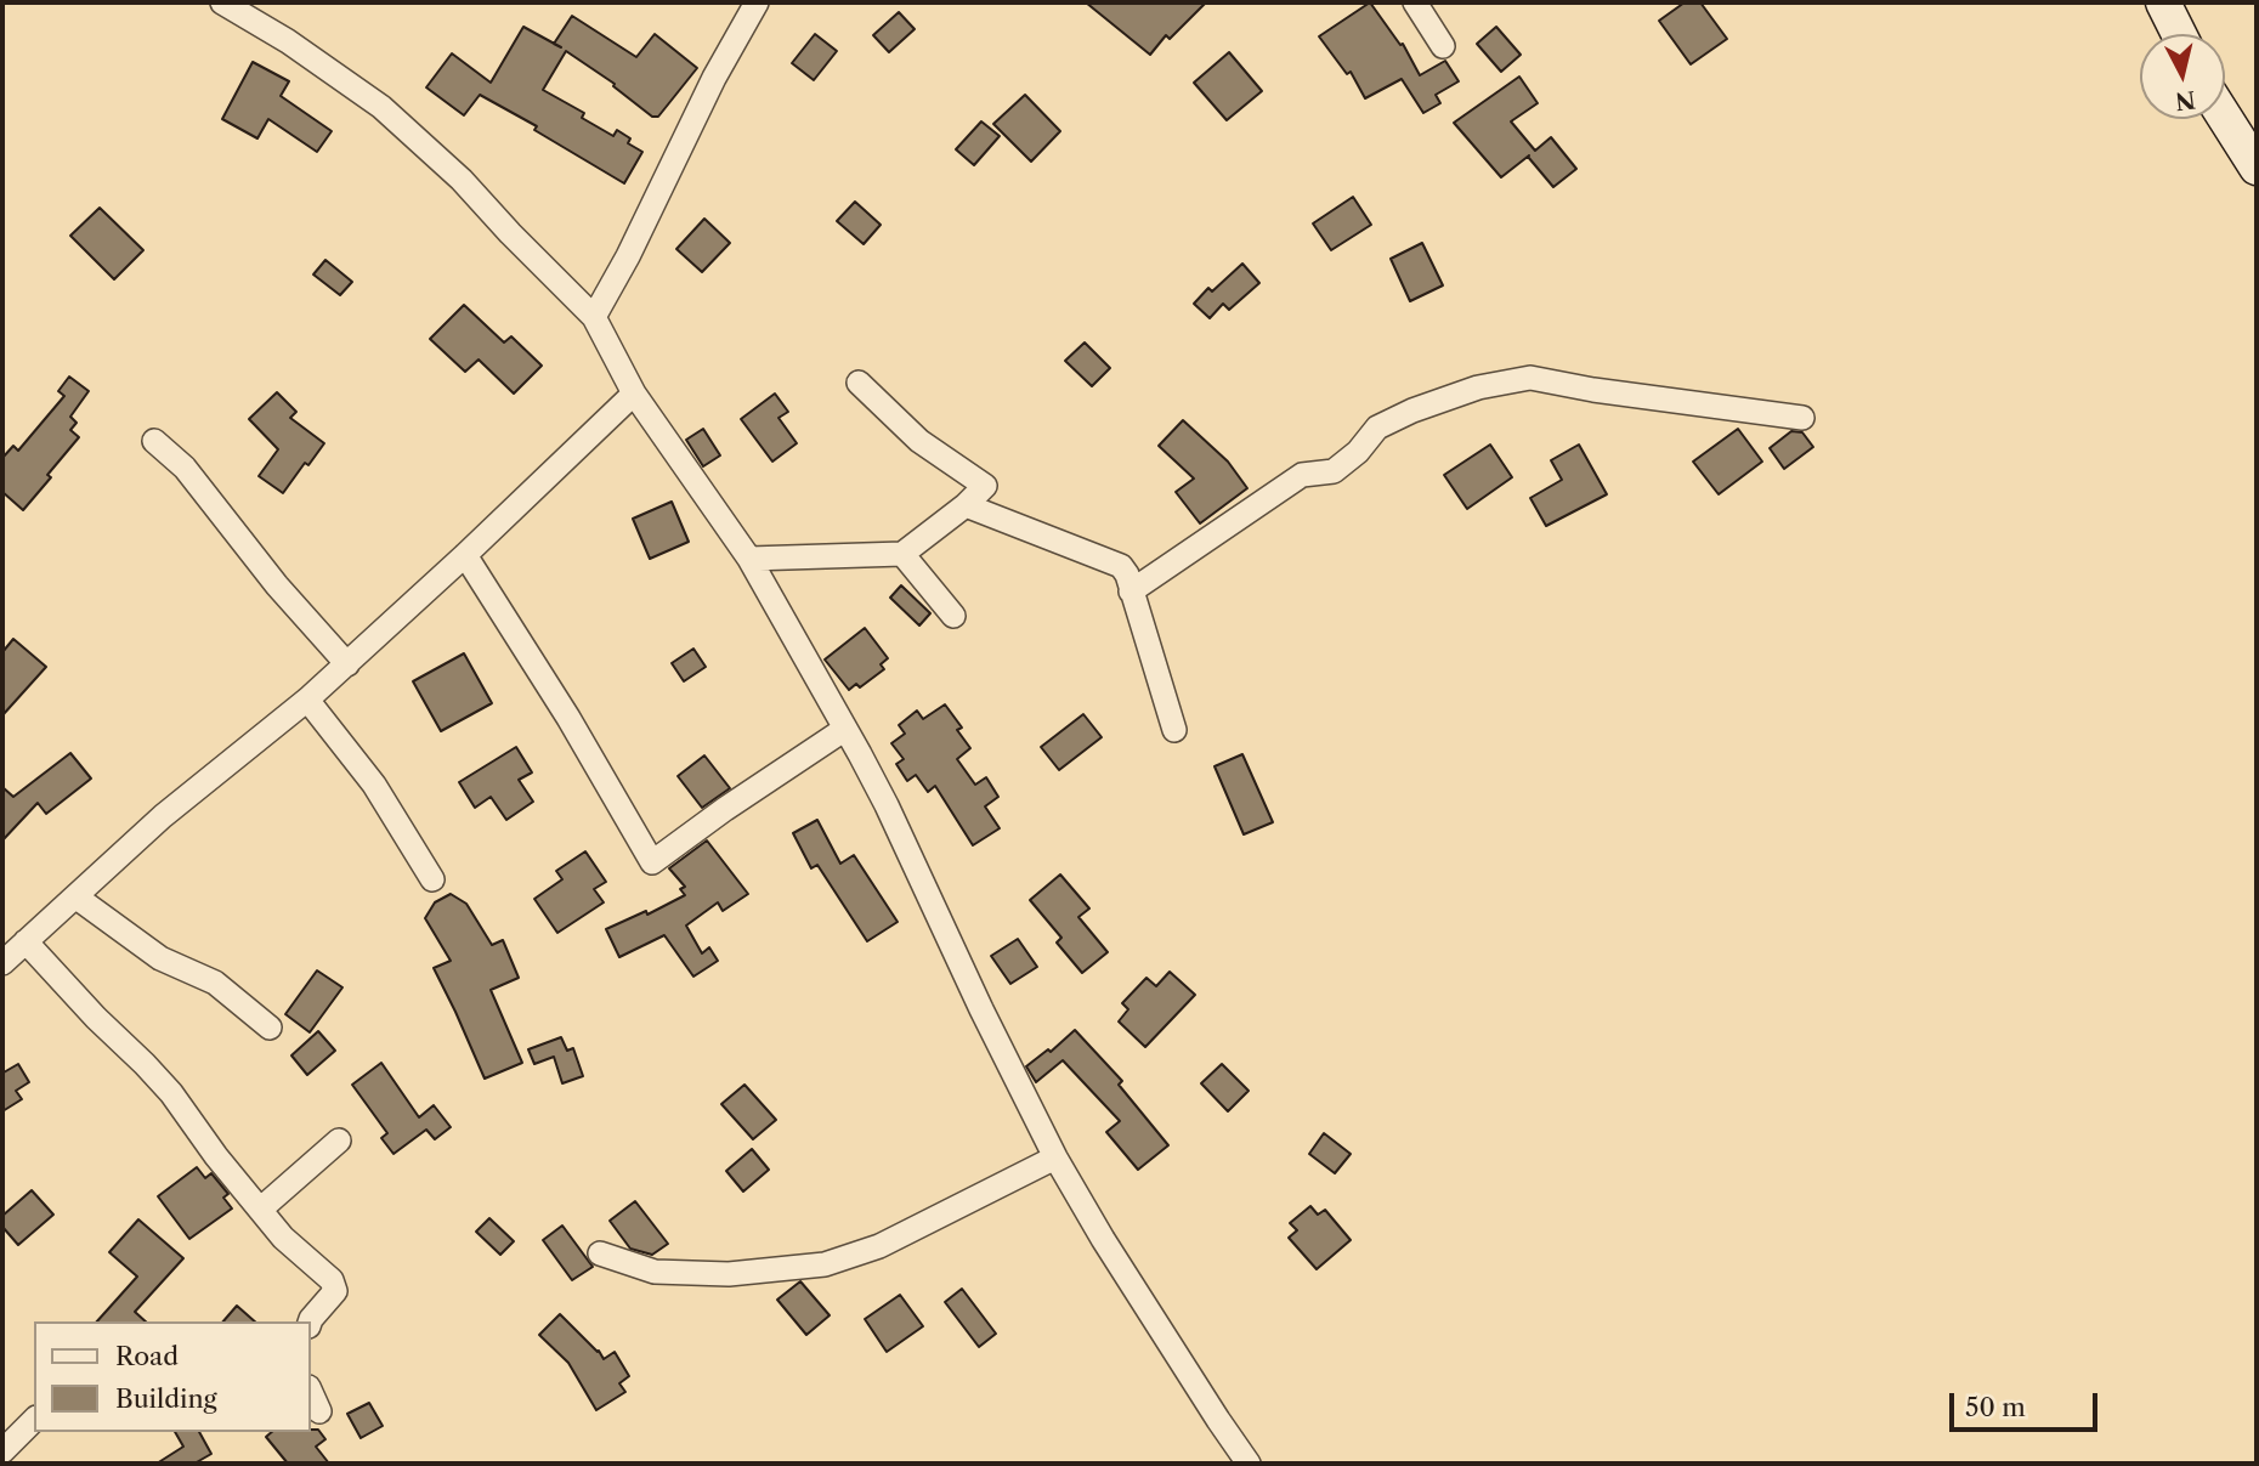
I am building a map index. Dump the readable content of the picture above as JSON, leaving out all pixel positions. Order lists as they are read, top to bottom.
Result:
{
  "legend": ["Road", "Building"],
  "scale_bar": "50 m",
  "north": "bottom"
}
